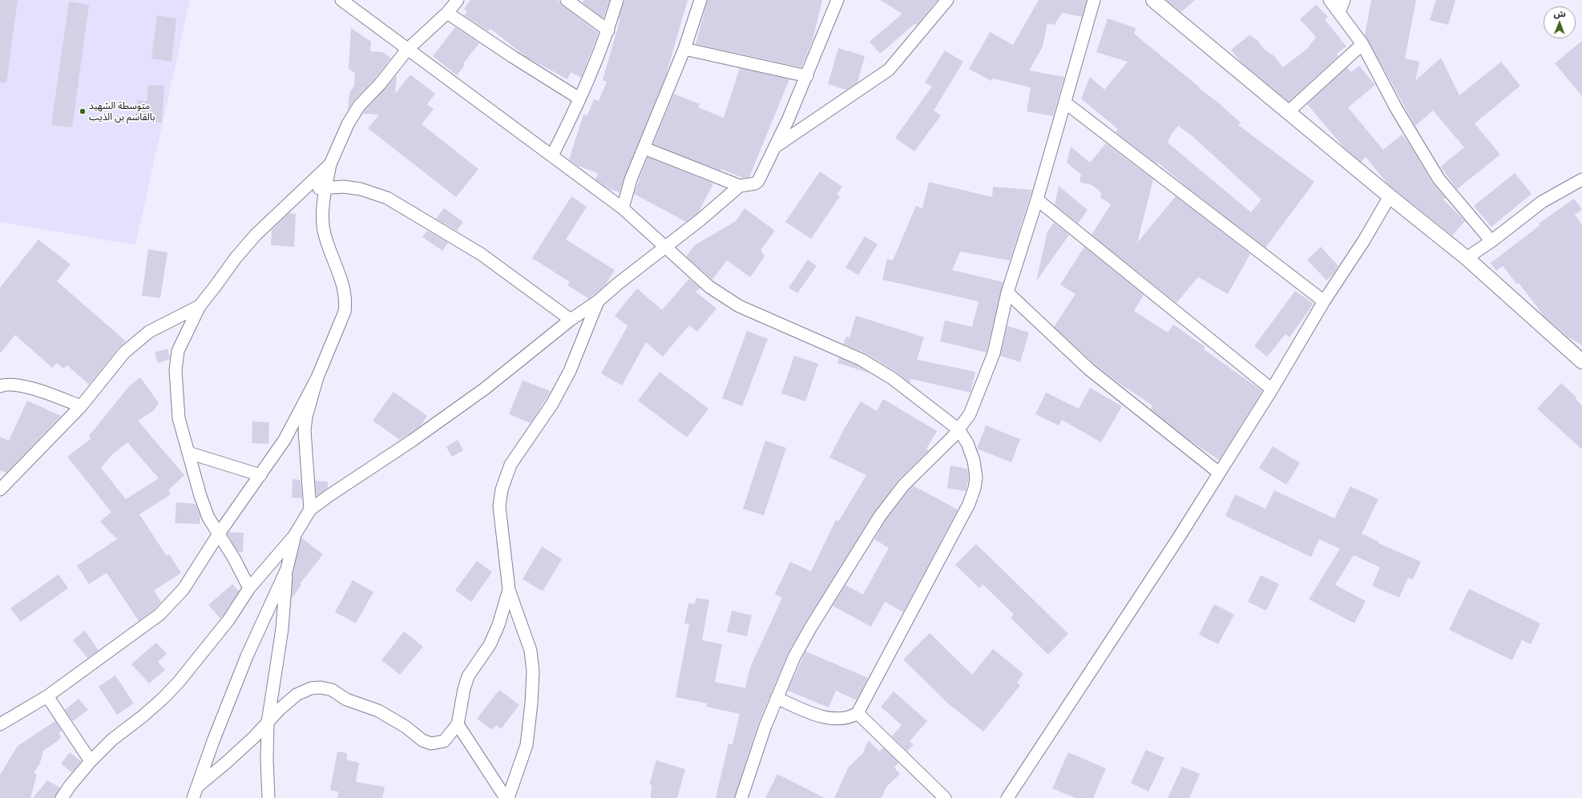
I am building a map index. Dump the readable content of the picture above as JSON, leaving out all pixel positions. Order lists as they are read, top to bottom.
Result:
{
  "places": ["متوسطة الشهيد بالقاسم بن الذيب"],
  "north": "top"
}
